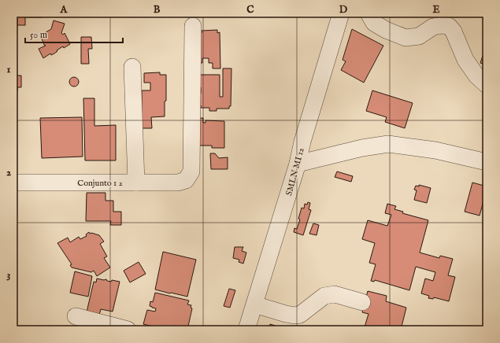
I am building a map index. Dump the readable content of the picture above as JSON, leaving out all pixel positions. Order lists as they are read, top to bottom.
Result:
{
  "streets": {
    "street": ["SMLN MI 12", "Conjunto 1 2"]
  },
  "scale_bar": "50 m",
  "grid": {
    "columns": [
      "A",
      "B",
      "C",
      "D",
      "E"
    ],
    "rows": ["1", "2", "3"]
  }
}
